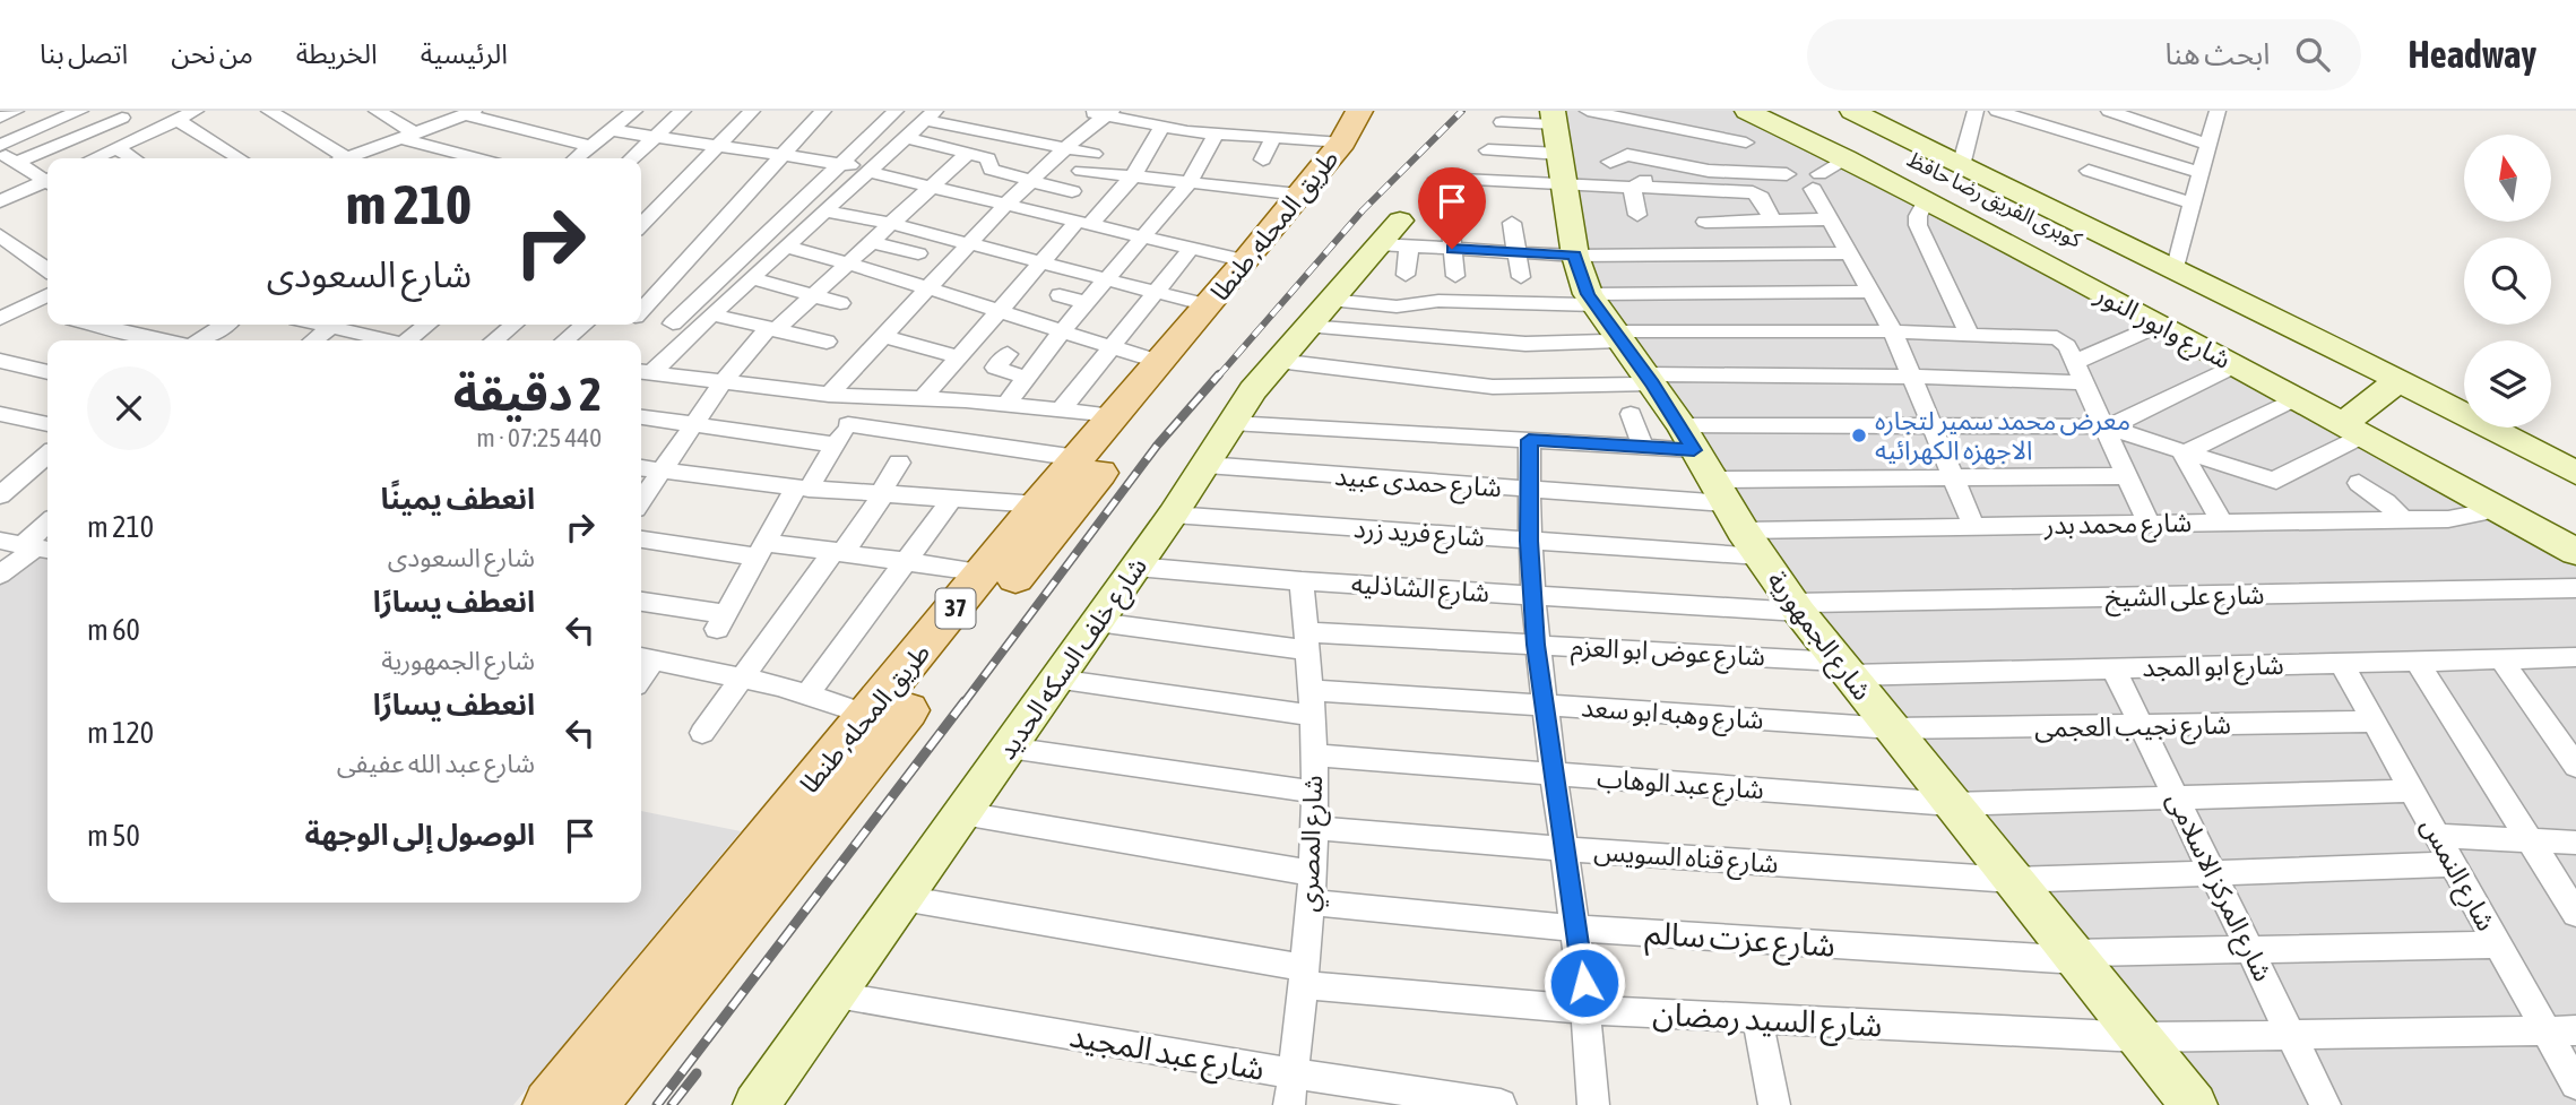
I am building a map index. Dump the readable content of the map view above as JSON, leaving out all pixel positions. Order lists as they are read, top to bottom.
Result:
{
  "streets": {
    "main road": ["طريق المحله, طنطا", "37"],
    "street": [
      "كوبرى الفريق رضا حافظ",
      "شارع وابور النور",
      "شارع حمدى عبيد",
      "شارع محمد بدر",
      "شارع فريد زرد",
      "شارع الشاذليه",
      "شارع على الشيخ",
      "شارع الجمهورية",
      "شارع عوض ابو العزم",
      "شارع خلف السكه الحديد",
      "شارع ابو المجد",
      "شارع وهبه ابو سعد",
      "شارع نجيب العجمى",
      "شارع عبد الوهاب",
      "شارع المصري",
      "شارع قناه السويس",
      "شارع النمس",
      "شارع المركز الاسلامى",
      "شارع عزت سالم",
      "شارع السيد رمضان",
      "شارع عبد المجيد"
    ]
  },
  "crossings": [
    ["كوبرى الفريق رضا حافظ", "شارع وابور النور"],
    ["شارع وابور النور", "شارع محمد بدر"],
    ["شارع حمدى عبيد", "شارع الجمهورية"],
    ["شارع حمدى عبيد", "شارع خلف السكه الحديد"],
    ["شارع محمد بدر", "شارع الجمهورية"],
    ["شارع فريد زرد", "شارع الجمهورية"],
    ["شارع فريد زرد", "شارع خلف السكه الحديد"],
    ["شارع الشاذليه", "شارع على الشيخ"],
    ["شارع الشاذليه", "شارع الجمهورية"],
    ["شارع الشاذليه", "شارع خلف السكه الحديد"],
    ["شارع الشاذليه", "شارع المصري"],
    ["شارع على الشيخ", "شارع الجمهورية"],
    ["شارع الجمهورية", "شارع عوض ابو العزم"],
    ["شارع الجمهورية", "شارع ابو المجد"],
    ["شارع الجمهورية", "شارع وهبه ابو سعد"],
    ["شارع الجمهورية", "شارع نجيب العجمى"],
    ["شارع الجمهورية", "شارع عبد الوهاب"],
    ["شارع الجمهورية", "شارع قناه السويس"],
    ["شارع الجمهورية", "شارع عزت سالم"],
    ["شارع الجمهورية", "شارع السيد رمضان"],
    ["شارع عوض ابو العزم", "شارع خلف السكه الحديد"],
    ["شارع عوض ابو العزم", "شارع ابو المجد"],
    ["شارع عوض ابو العزم", "شارع المصري"],
    ["شارع خلف السكه الحديد", "شارع وهبه ابو سعد"],
    ["شارع خلف السكه الحديد", "شارع السيد رمضان"],
    ["شارع خلف السكه الحديد", "شارع عبد المجيد"],
    ["شارع ابو المجد", "شارع النمس"],
    ["شارع ابو المجد", "شارع المركز الاسلامى"],
    ["شارع وهبه ابو سعد", "شارع نجيب العجمى"],
    ["شارع وهبه ابو سعد", "شارع المصري"],
    ["شارع نجيب العجمى", "شارع النمس"],
    ["شارع نجيب العجمى", "شارع المركز الاسلامى"],
    ["شارع عبد الوهاب", "شارع المصري"],
    ["شارع عبد الوهاب", "شارع النمس"],
    ["شارع عبد الوهاب", "شارع المركز الاسلامى"],
    ["شارع المصري", "شارع قناه السويس"],
    ["شارع المصري", "شارع عزت سالم"],
    ["شارع المصري", "شارع السيد رمضان"],
    ["شارع المصري", "شارع عبد المجيد"],
    ["شارع قناه السويس", "شارع النمس"],
    ["شارع قناه السويس", "شارع المركز الاسلامى"],
    ["شارع النمس", "شارع عزت سالم"],
    ["شارع النمس", "شارع السيد رمضان"],
    ["شارع المركز الاسلامى", "شارع عزت سالم"],
    ["شارع المركز الاسلامى", "شارع السيد رمضان"]
  ],
  "places": ["معرض محمد سمير لتجاره الاجهزه الكهرائيه"],
  "north": "top",
  "page": {
    "header": "Headway",
    "search": "ابحث هنا",
    "nav": [
      "الرئيسية",
      "الخريطة",
      "من نحن",
      "اتصل بنا"
    ],
    "turn": ["210 m", "شارع السعودى"],
    "heading": ["2 دقيقة", "440 m · 07:25"],
    "list": [
      {
        "name": "انعطف يمينًا",
        "note": "شارع السعودى",
        "value": "210 m"
      },
      {
        "name": "انعطف يسارًا",
        "note": "شارع الجمهورية",
        "value": "60 m"
      },
      {
        "name": "انعطف يسارًا",
        "note": "شارع عبد الله عفيفى",
        "value": "120 m"
      },
      {
        "name": "الوصول إلى الوجهة",
        "value": "50 m"
      }
    ]
  }
}
